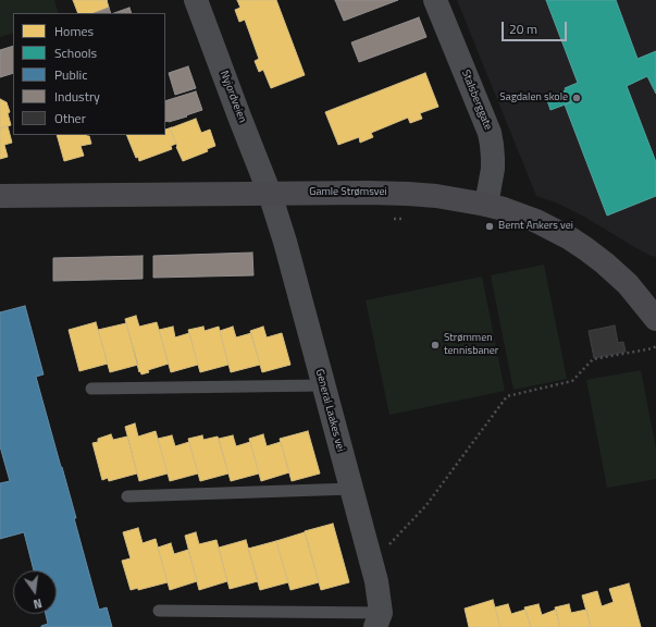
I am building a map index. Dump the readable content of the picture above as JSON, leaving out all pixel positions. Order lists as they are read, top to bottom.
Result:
{
  "streets": {
    "street": [
      "Nyjordveien",
      "Stalsberggate",
      "Gamle Strømsvei",
      "General Laakes vei"
    ]
  },
  "crossings": [
    ["Nyjordveien", "Gamle Strømsvei"],
    ["Nyjordveien", "General Laakes vei"],
    ["Stalsberggate", "Gamle Strømsvei"],
    ["Gamle Strømsvei", "General Laakes vei"]
  ],
  "places": ["Sagdalen skole", "Bernt Ankers vei", "Strømmen tennisbaner"],
  "legend": [
    "Homes",
    "Schools",
    "Public",
    "Industry",
    "Other"
  ],
  "scale_bar": "20 m",
  "north": "bottom"
}
